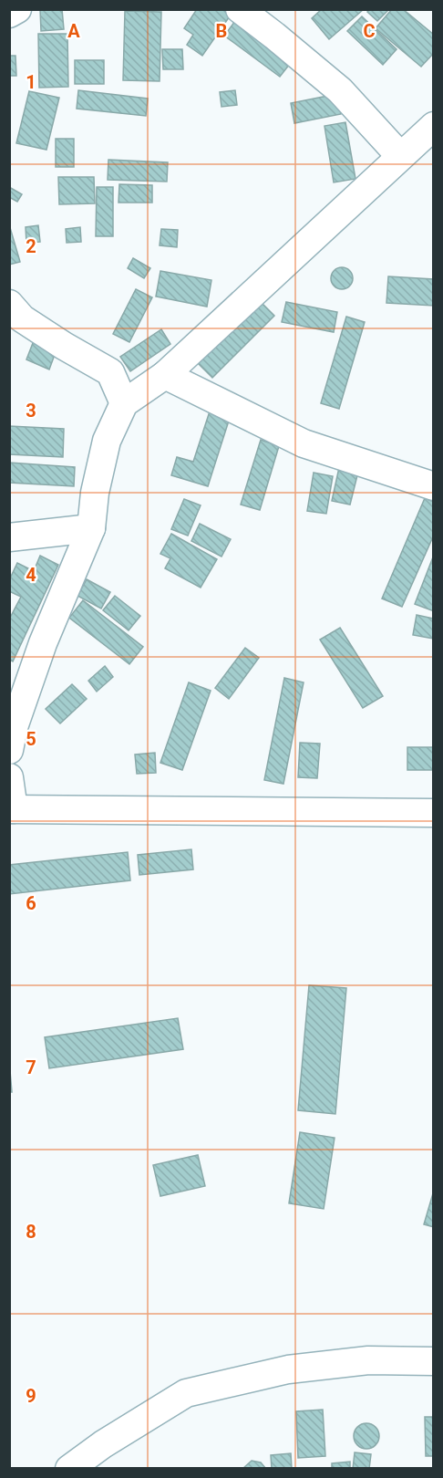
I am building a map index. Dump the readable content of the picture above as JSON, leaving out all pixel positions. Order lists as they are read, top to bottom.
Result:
{
  "grid": {
    "columns": ["A", "B", "C"],
    "rows": [
      "1",
      "2",
      "3",
      "4",
      "5",
      "6",
      "7",
      "8",
      "9"
    ]
  }
}
